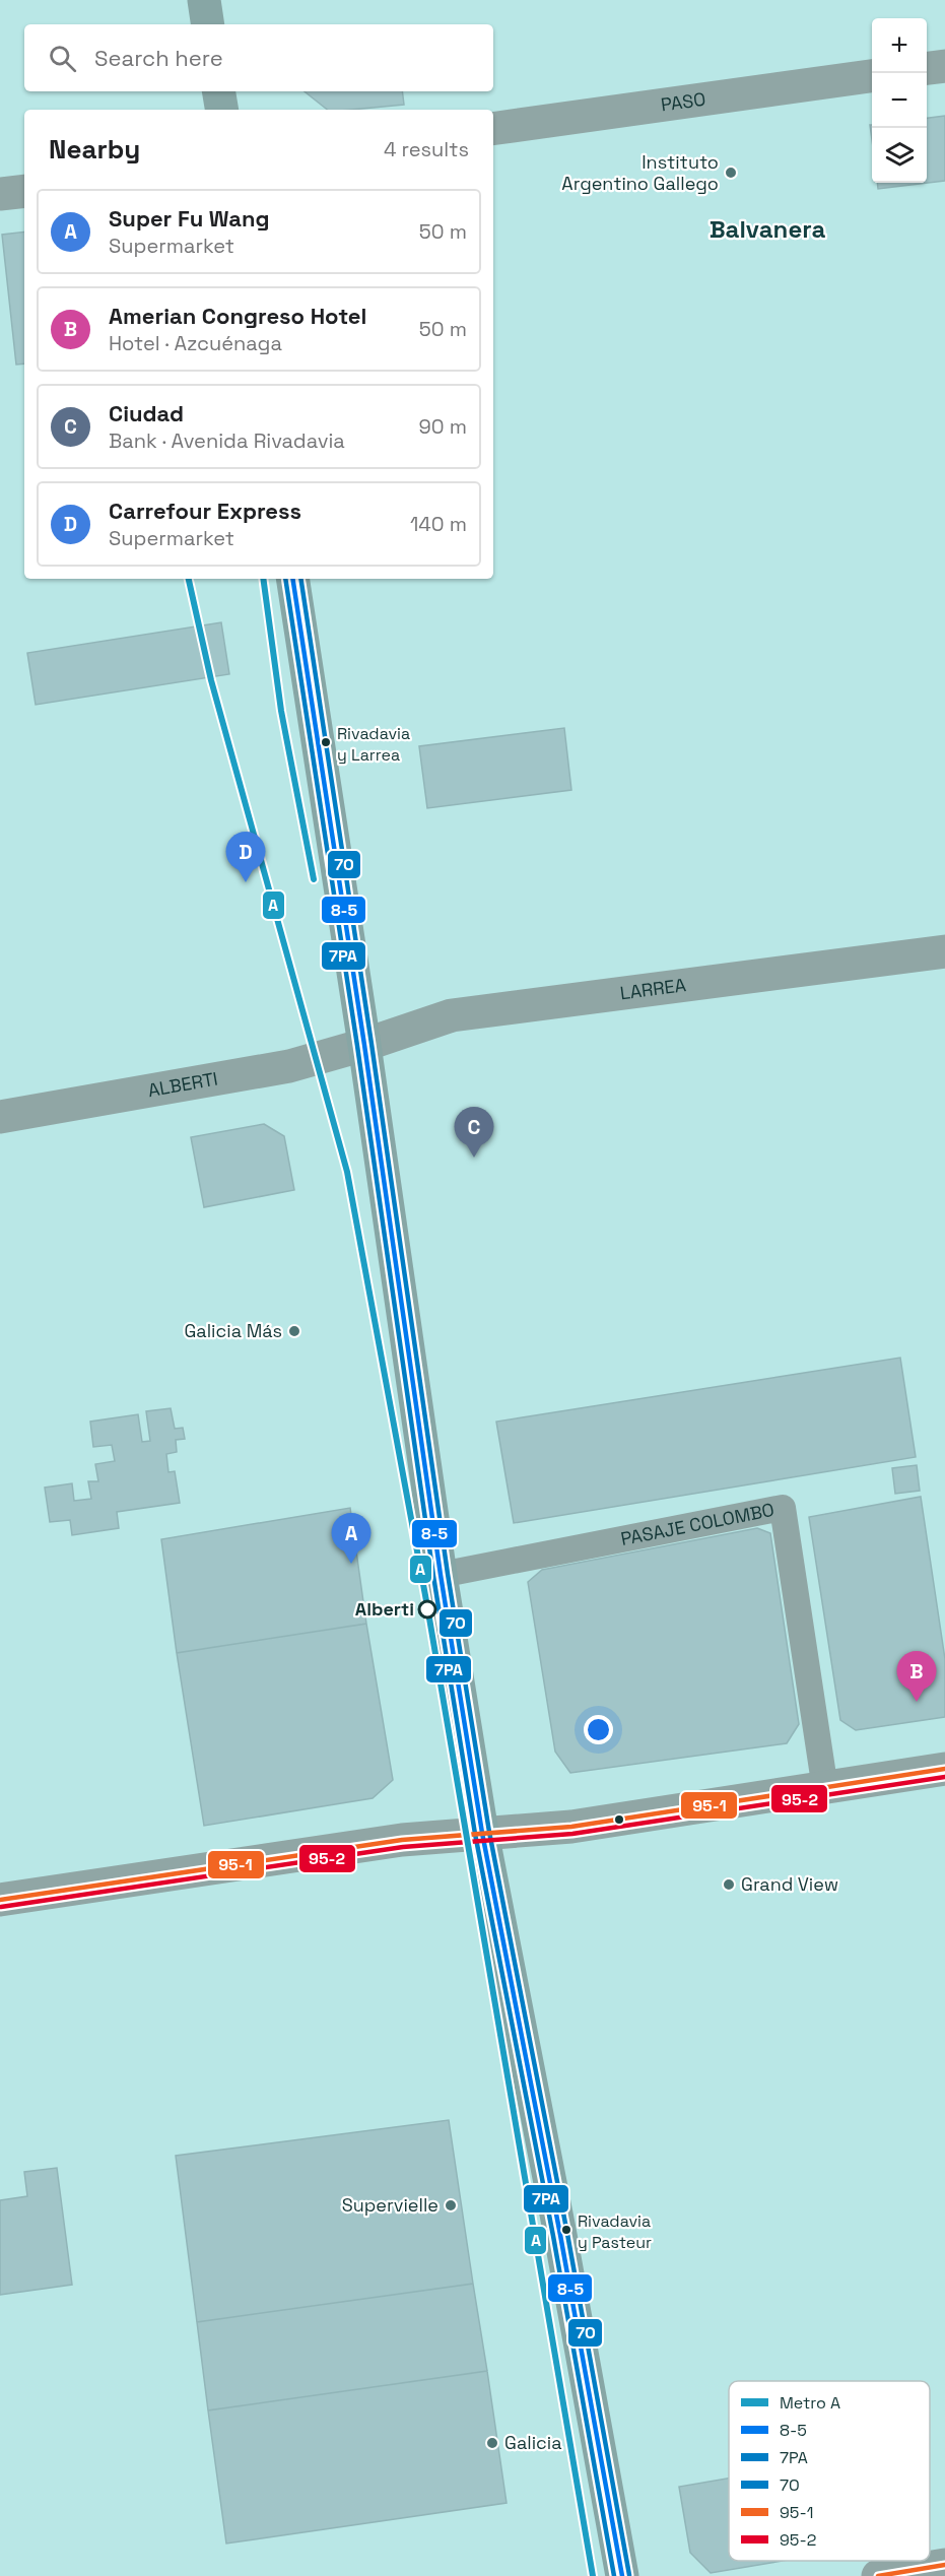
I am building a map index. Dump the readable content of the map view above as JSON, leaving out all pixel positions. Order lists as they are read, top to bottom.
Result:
{
  "streets": {
    "street": ["PASO", "LARREA", "ALBERTI"],
    "lane": ["PASAJE COLOMBO"]
  },
  "crossings": [
    ["LARREA", "ALBERTI"]
  ],
  "districts": ["Balvanera"],
  "places": [
    "Instituto Argentino Gallego",
    "Rivadavia y Larrea",
    "Galicia Más",
    "Alberti",
    "Grand View",
    "Supervielle",
    "Rivadavia y Pasteur",
    "Galicia"
  ],
  "lines": [
    "metro line A",
    "transit line 8-5",
    "transit line 7PA",
    "transit line 7O",
    "transit line 95-1",
    "transit line 95-2"
  ],
  "legend": [
    "Metro A",
    "8-5",
    "7PA",
    "7O",
    "95-1",
    "95-2"
  ],
  "page": {
    "map_buttons": ["+", "−"],
    "search": "Search here",
    "heading": ["Nearby", "4 results"],
    "list": [
      {
        "mark": "A",
        "name": "Super Fu Wang",
        "note": "Supermarket",
        "value": "50 m"
      },
      {
        "mark": "B",
        "name": "Amerian Congreso Hotel",
        "note": "Hotel · Azcuénaga",
        "value": "50 m"
      },
      {
        "mark": "C",
        "name": "Ciudad",
        "note": "Bank · Avenida Rivadavia",
        "value": "90 m"
      },
      {
        "mark": "D",
        "name": "Carrefour Express",
        "note": "Supermarket",
        "value": "140 m"
      }
    ],
    "pins": [
      "D",
      "C",
      "A",
      "B"
    ]
  }
}
